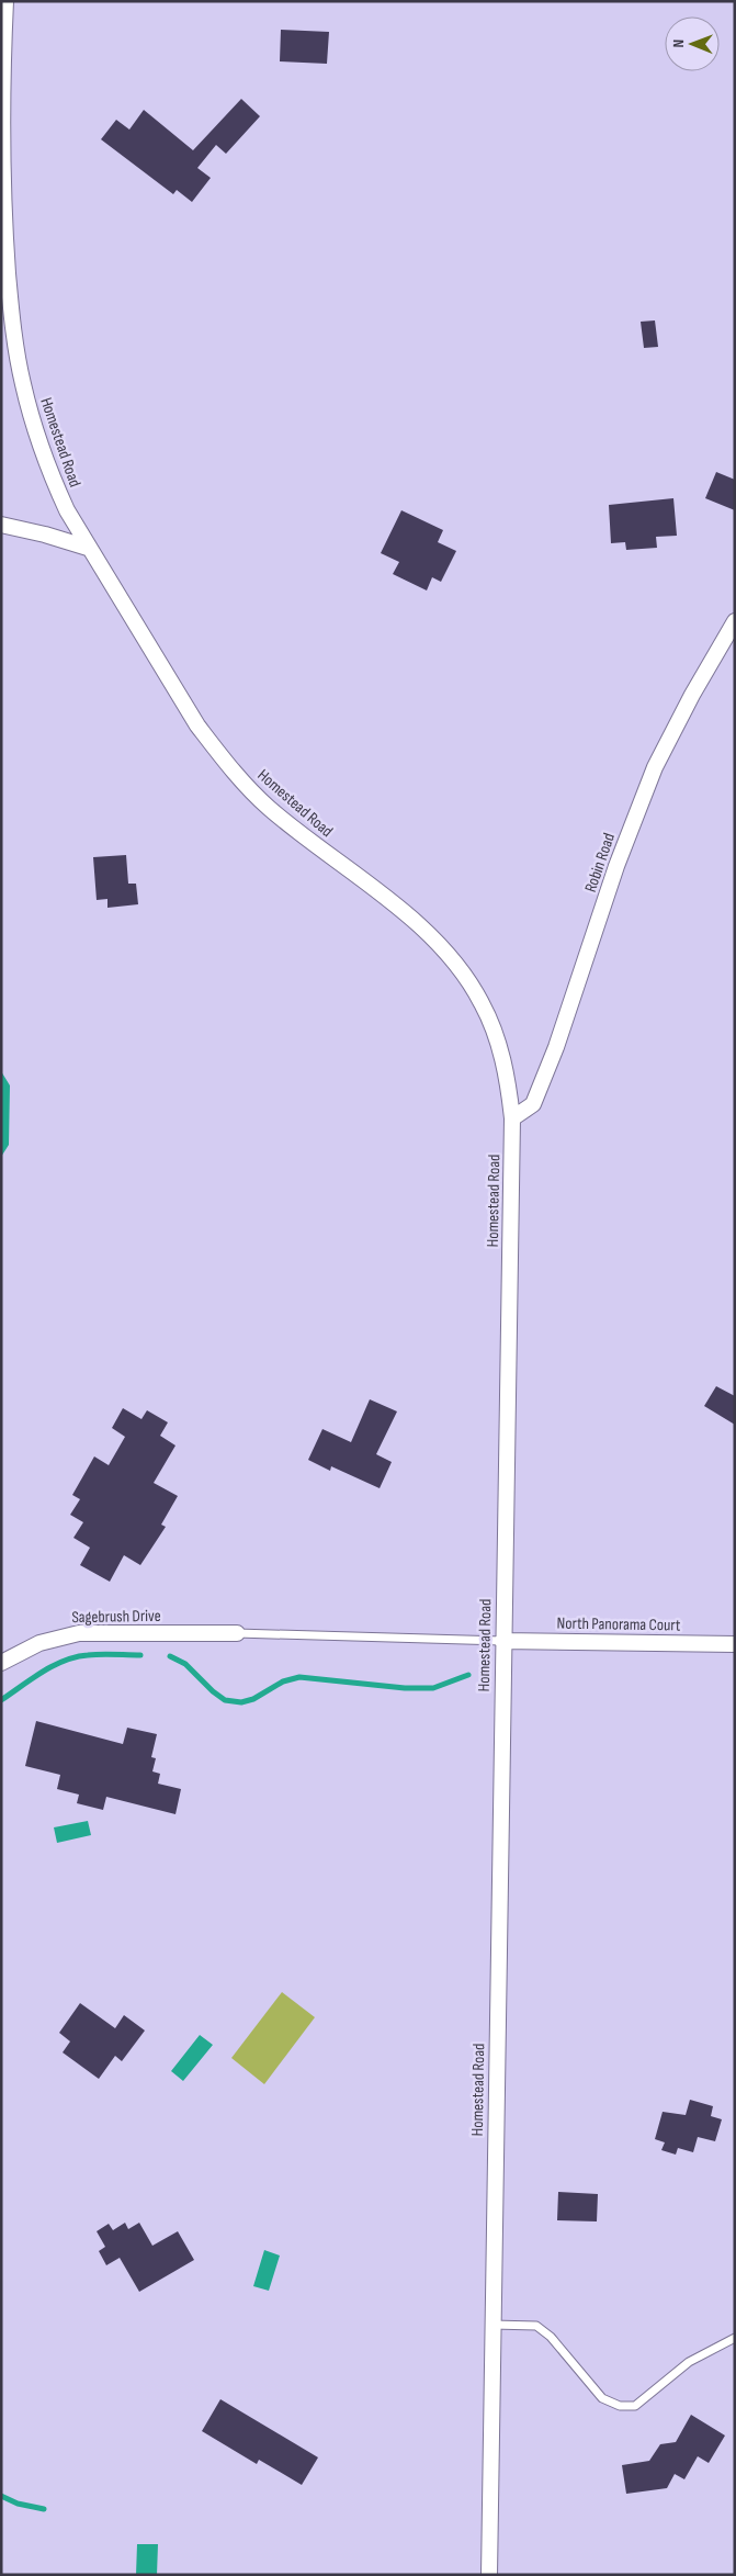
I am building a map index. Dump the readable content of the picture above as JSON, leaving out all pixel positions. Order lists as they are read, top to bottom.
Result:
{
  "streets": {
    "street": [
      "Homestead Road",
      "Robin Road",
      "Sagebrush Drive",
      "North Panorama Court"
    ]
  },
  "crossings": [
    ["Homestead Road", "Robin Road"],
    ["Homestead Road", "North Panorama Court"]
  ],
  "north": "left"
}
